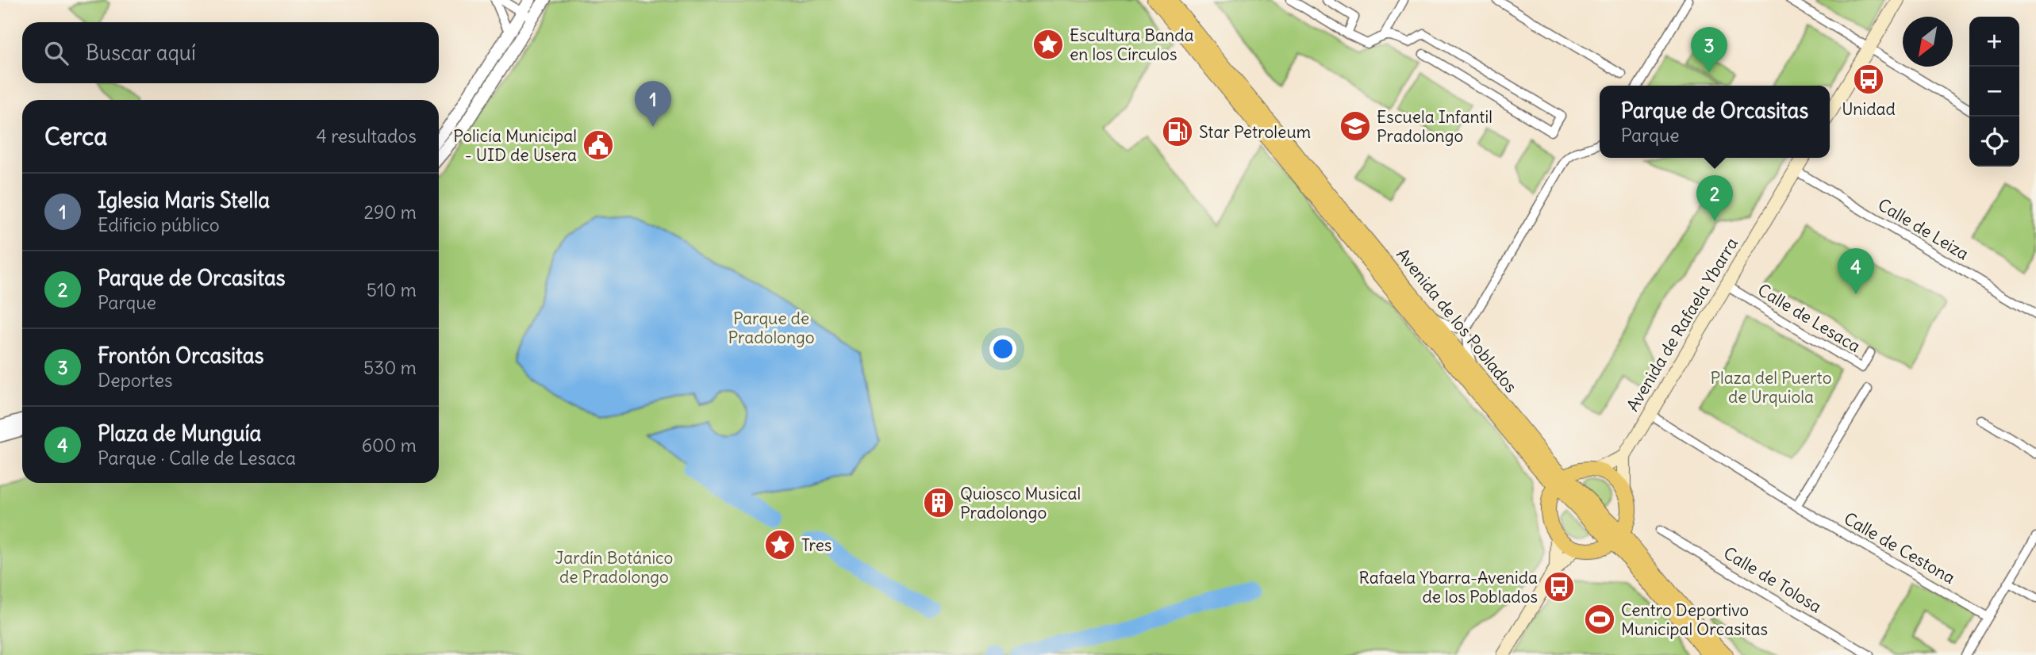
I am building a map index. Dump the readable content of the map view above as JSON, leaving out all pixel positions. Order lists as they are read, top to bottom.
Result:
{
  "streets": {
    "main road": ["Avenida de los Poblados", "Avenida de Rafaela Ybarra"],
    "street": [
      "Calle de Leiza",
      "Calle de Lesaca",
      "Calle de Cestona",
      "Calle de Tolosa"
    ]
  },
  "crossings": [
    ["Calle de Leiza", "Avenida de Rafaela Ybarra"],
    ["Calle de Lesaca", "Avenida de Rafaela Ybarra"],
    ["Avenida de los Poblados", "Avenida de Rafaela Ybarra"],
    ["Avenida de Rafaela Ybarra", "Calle de Cestona"]
  ],
  "parks": ["Parque de Pradolongo", "Plaza del Puerto de Urquiola", "Jardín Botánico de Pradolongo"],
  "places": {
    "place": ["Escultura Banda en los Círculos", "Tres"],
    "bus stop": ["Unidad", "Rafaela Ybarra-Avenida de los Poblados"],
    "school or university": ["Escuela Infantil Pradolongo"],
    "fuel station": ["Star Petroleum"],
    "public building": ["Policía Municipal - UID de Usera"],
    "building": ["Quiosco Musical Pradolongo"],
    "sports": ["Centro Deportivo Municipal Orcasitas"]
  },
  "north": "bottom left",
  "page": {
    "map_buttons": ["+", "−"],
    "search": "Buscar aquí",
    "pins": [
      "3",
      "1",
      "2",
      "4"
    ],
    "popup": ["Parque de Orcasitas", "Parque"],
    "heading": ["Cerca", "4 resultados"],
    "list": [
      {
        "mark": "1",
        "name": "Iglesia Maris Stella",
        "note": "Edificio público",
        "value": "290 m"
      },
      {
        "mark": "2",
        "name": "Parque de Orcasitas",
        "note": "Parque",
        "value": "510 m"
      },
      {
        "mark": "3",
        "name": "Frontón Orcasitas",
        "note": "Deportes",
        "value": "530 m"
      },
      {
        "mark": "4",
        "name": "Plaza de Munguía",
        "note": "Parque · Calle de Lesaca",
        "value": "600 m"
      }
    ]
  }
}
